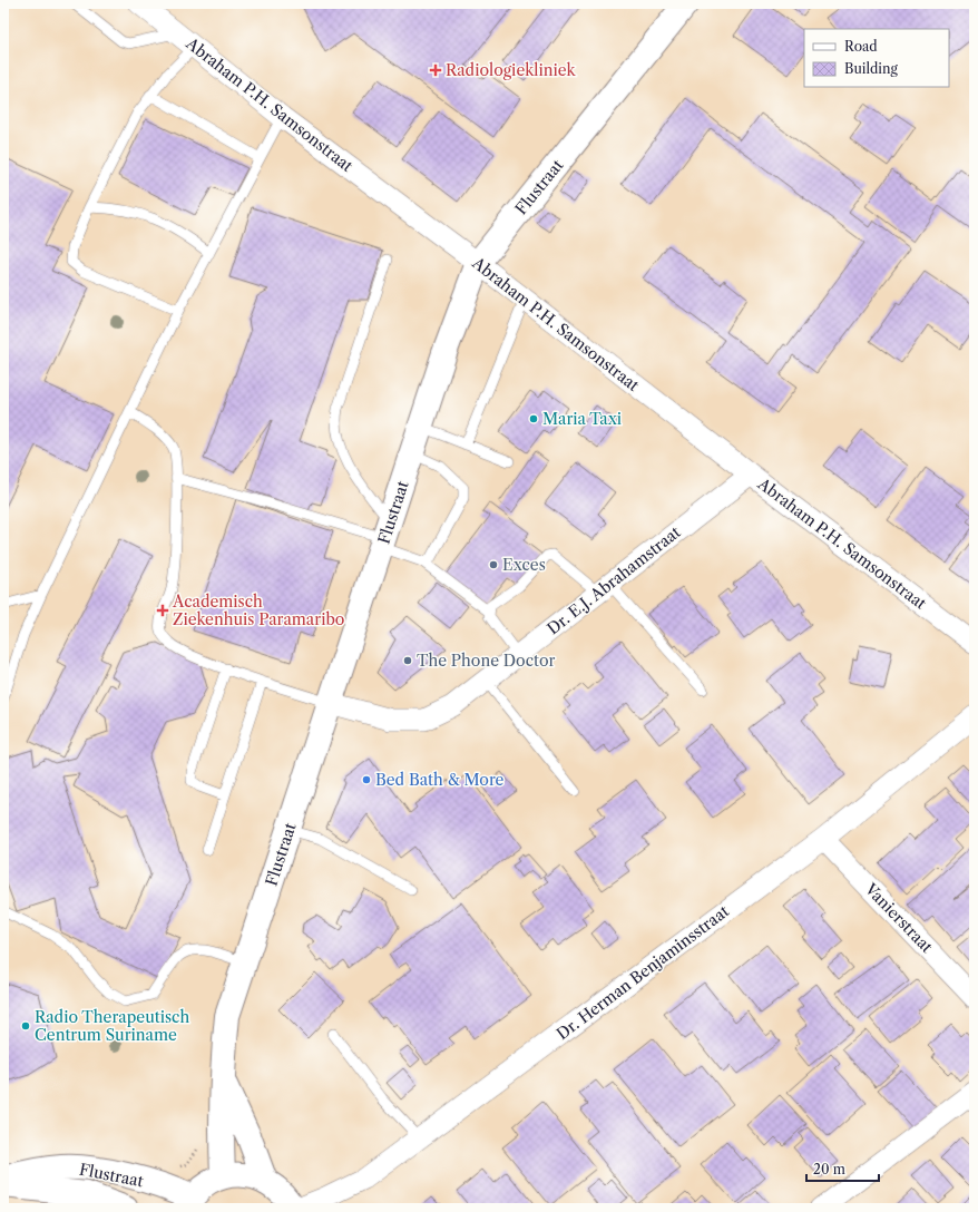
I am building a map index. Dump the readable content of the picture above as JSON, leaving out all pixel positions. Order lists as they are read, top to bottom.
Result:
{
  "streets": {
    "street": [
      "Abraham P.H. Samsonstraat",
      "Flustraat",
      "Dr. E.J. Abrahamstraat",
      "Vanierstraat",
      "Dr. Herman Benjaminsstraat"
    ]
  },
  "crossings": [
    ["Abraham P.H. Samsonstraat", "Flustraat"],
    ["Abraham P.H. Samsonstraat", "Dr. E.J. Abrahamstraat"],
    ["Flustraat", "Dr. E.J. Abrahamstraat"],
    ["Vanierstraat", "Dr. Herman Benjaminsstraat"]
  ],
  "places": {
    "health": ["Radiologiekliniek", "Academisch Ziekenhuis Paramaribo"],
    "other": [
      "Maria Taxi",
      "Exces",
      "The Phone Doctor",
      "Bed Bath & More",
      "Radio Therapeutisch Centrum Suriname"
    ]
  },
  "legend": ["Road", "Building"],
  "scale_bar": "20 m"
}
